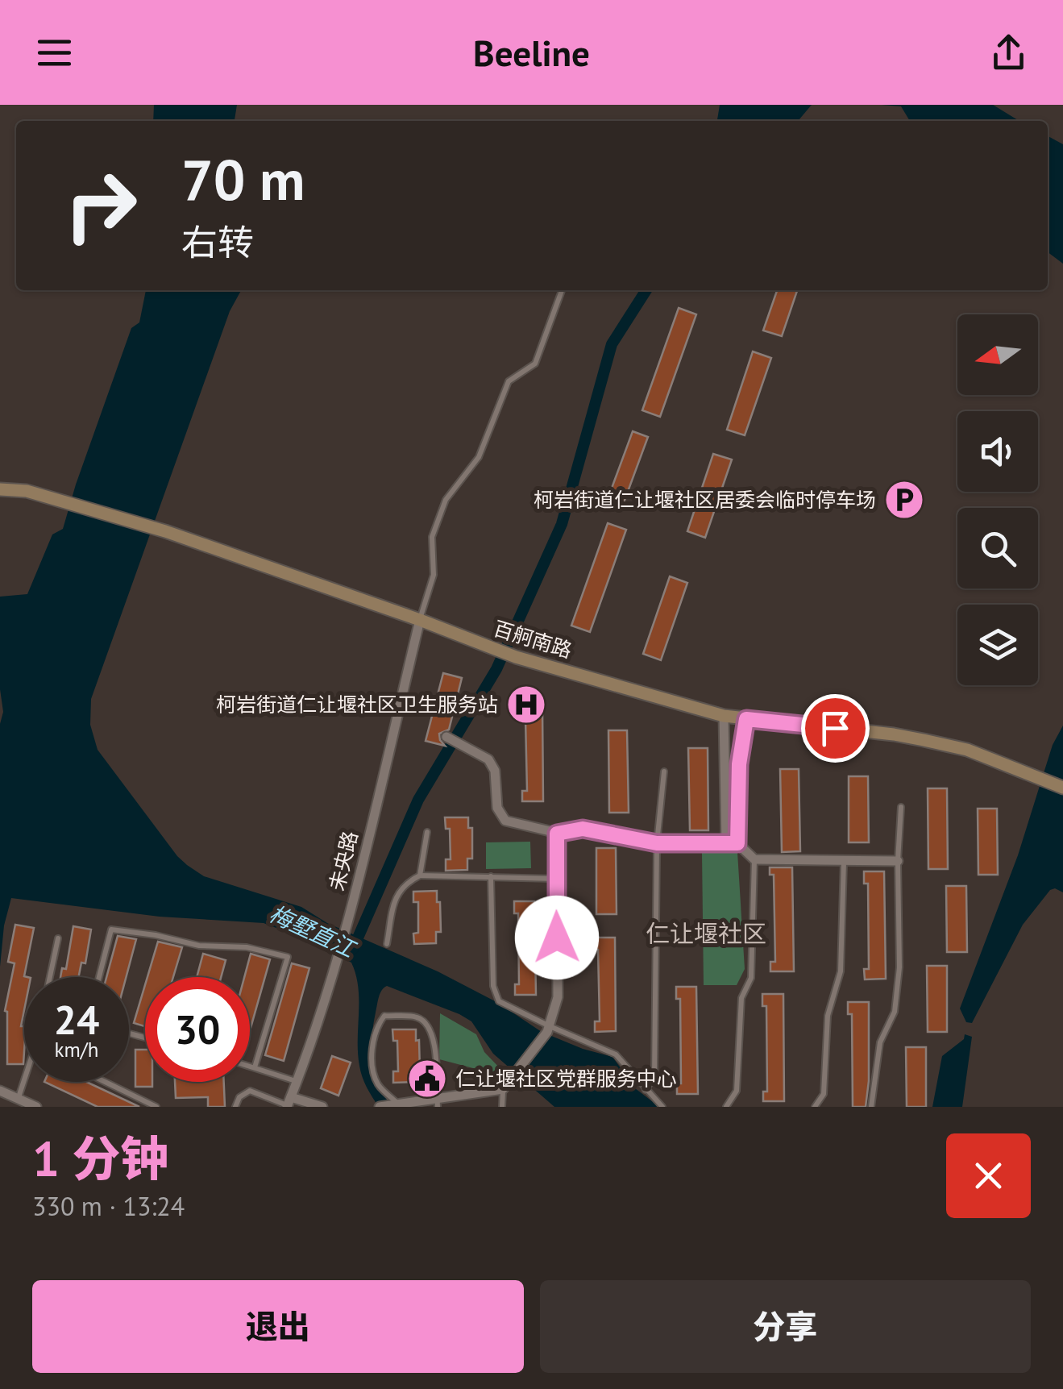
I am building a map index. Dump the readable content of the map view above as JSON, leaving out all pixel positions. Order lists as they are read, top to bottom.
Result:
{
  "streets": {
    "street": ["百舸南路", "未央路"]
  },
  "crossings": [
    ["百舸南路", "未央路"]
  ],
  "districts": ["仁让堰社区"],
  "water": ["梅墅直江"],
  "places": {
    "parking": ["柯岩街道仁让堰社区居委会临时停车场"],
    "hospital": ["柯岩街道仁让堰社区卫生服务站"],
    "public building": ["仁让堰社区党群服务中心"]
  },
  "north": "left",
  "page": {
    "header": "Beeline",
    "turn": ["70 m", "右转"],
    "speed": "24 km/h",
    "limit": "30",
    "heading": ["1 分钟", "330 m · 13:24"],
    "buttons": ["退出", "分享"]
  }
}
